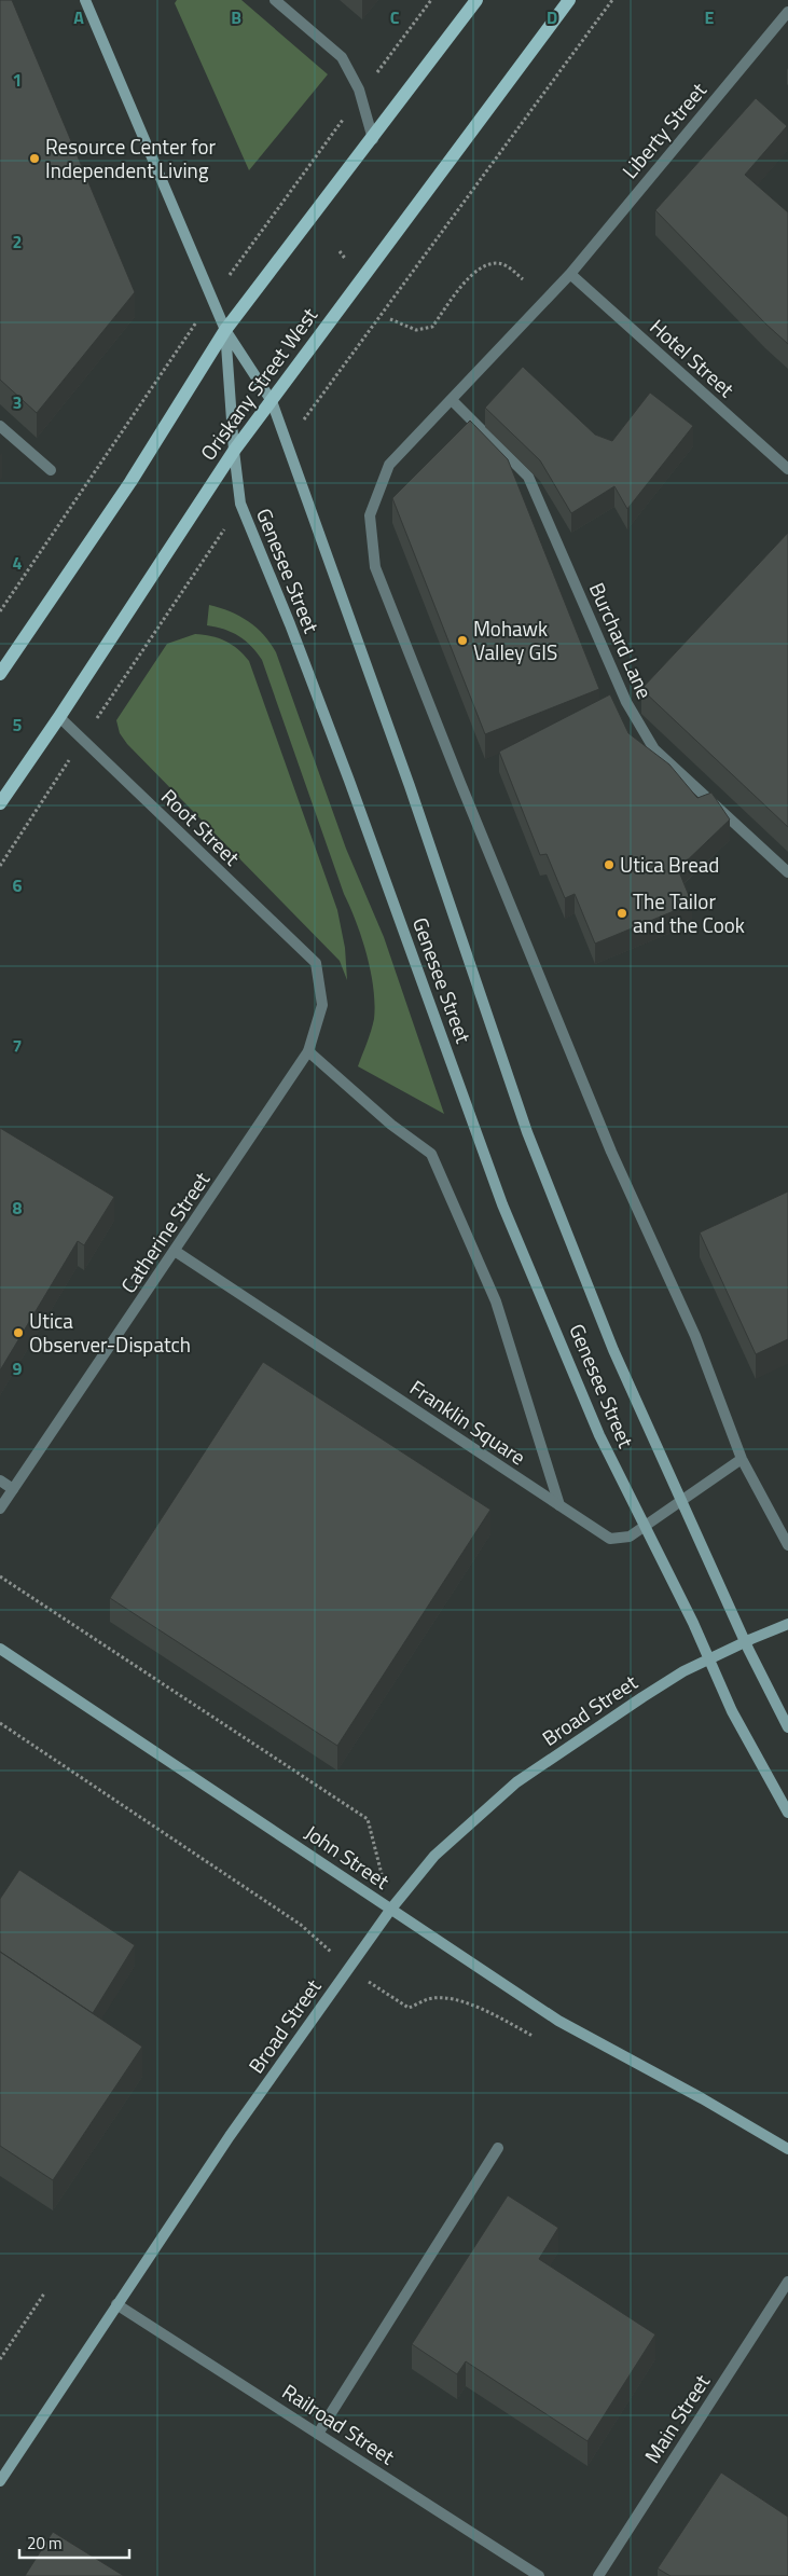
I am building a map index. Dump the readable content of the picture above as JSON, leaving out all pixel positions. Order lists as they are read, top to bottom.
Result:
{
  "streets": {
    "main road": [
      "Oriskany Street West",
      "Genesee Street",
      "Broad Street",
      "John Street"
    ],
    "street": [
      "Liberty Street",
      "Hotel Street",
      "Burchard Lane",
      "Root Street",
      "Catherine Street",
      "Franklin Square",
      "Main Street",
      "Railroad Street"
    ]
  },
  "crossings": [
    ["Liberty Street", "Hotel Street"],
    ["Liberty Street", "Burchard Lane"],
    ["Liberty Street", "Franklin Square"],
    ["Oriskany Street West", "Genesee Street"],
    ["Oriskany Street West", "Root Street"],
    ["Root Street", "Catherine Street"],
    ["Catherine Street", "Franklin Square"],
    ["Broad Street", "John Street"],
    ["Broad Street", "Railroad Street"]
  ],
  "places": [
    "Resource Center for Independent Living",
    "Mohawk Valley GIS",
    "Utica Bread",
    "The Tailor and the Cook",
    "Utica Observer-Dispatch"
  ],
  "scale_bar": "20 m",
  "grid": {
    "columns": [
      "A",
      "B",
      "C",
      "D",
      "E"
    ],
    "rows": [
      "1",
      "2",
      "3",
      "4",
      "5",
      "6",
      "7",
      "8",
      "9"
    ]
  }
}
